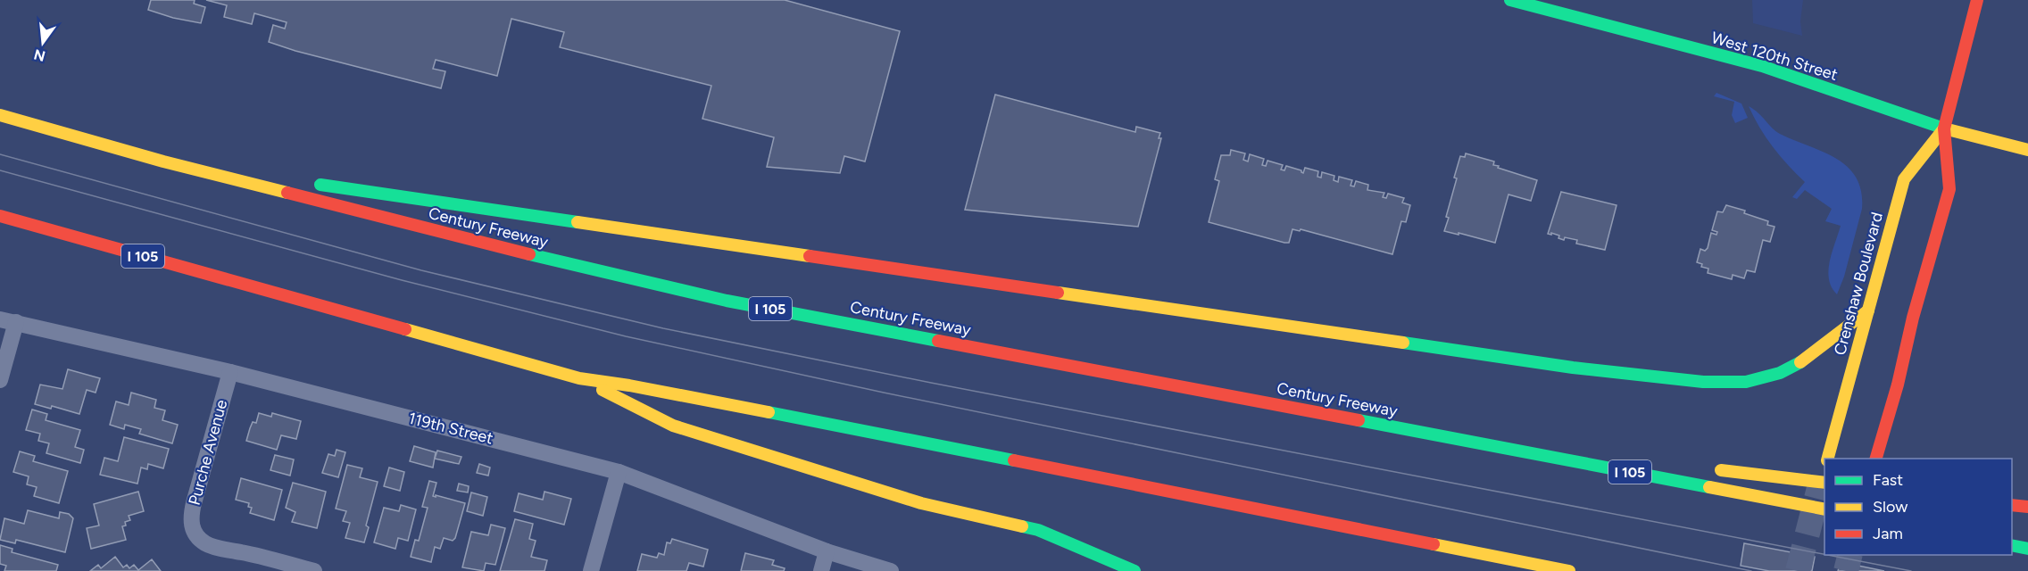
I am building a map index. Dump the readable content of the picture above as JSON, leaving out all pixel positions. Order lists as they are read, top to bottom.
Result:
{
  "streets": {
    "main road": [
      "West 120th Street",
      "Century Freeway",
      "I 105",
      "Crenshaw Boulevard"
    ],
    "street": ["119th Street", "Purche Avenue"]
  },
  "crossings": [
    ["West 120th Street", "Crenshaw Boulevard"],
    ["119th Street", "Purche Avenue"]
  ],
  "legend": ["Fast", "Slow", "Jam"],
  "north": "bottom"
}
